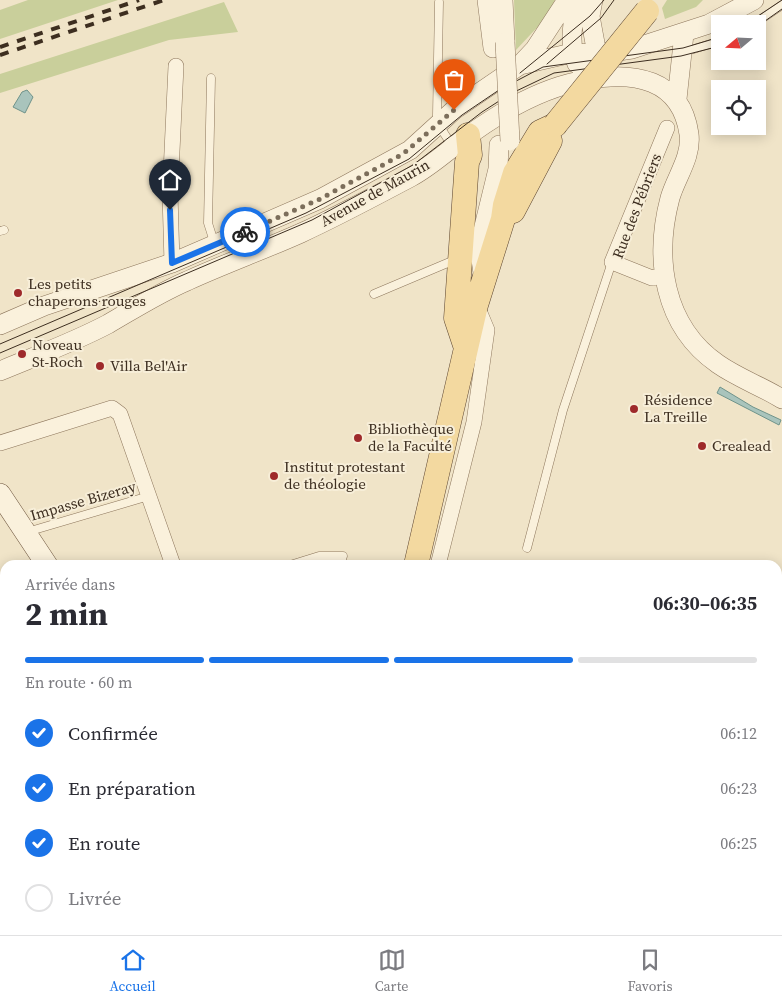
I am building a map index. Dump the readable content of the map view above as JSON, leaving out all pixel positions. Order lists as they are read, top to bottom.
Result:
{
  "streets": {
    "street": ["Avenue de Maurin", "Rue des Pébriers"],
    "lane": ["Impasse Bizeray"]
  },
  "places": [
    "Les petits chaperons rouges",
    "Noveau St-Roch",
    "Villa Bel'Air",
    "Résidence La Treille",
    "Bibliothèque de la Faculté",
    "Crealead",
    "Institut protestant de théologie"
  ],
  "north": "left",
  "page": {
    "heading": ["2 min", "Arrivée dans", "06:30–06:35"],
    "bar": "En route · 60 m",
    "list": [
      ["Confirmée", "06:12"],
      ["En préparation", "06:23"],
      ["En route", "06:25"],
      "Livrée"
    ],
    "tabs": ["Accueil", "Carte", "Favoris"]
  }
}
